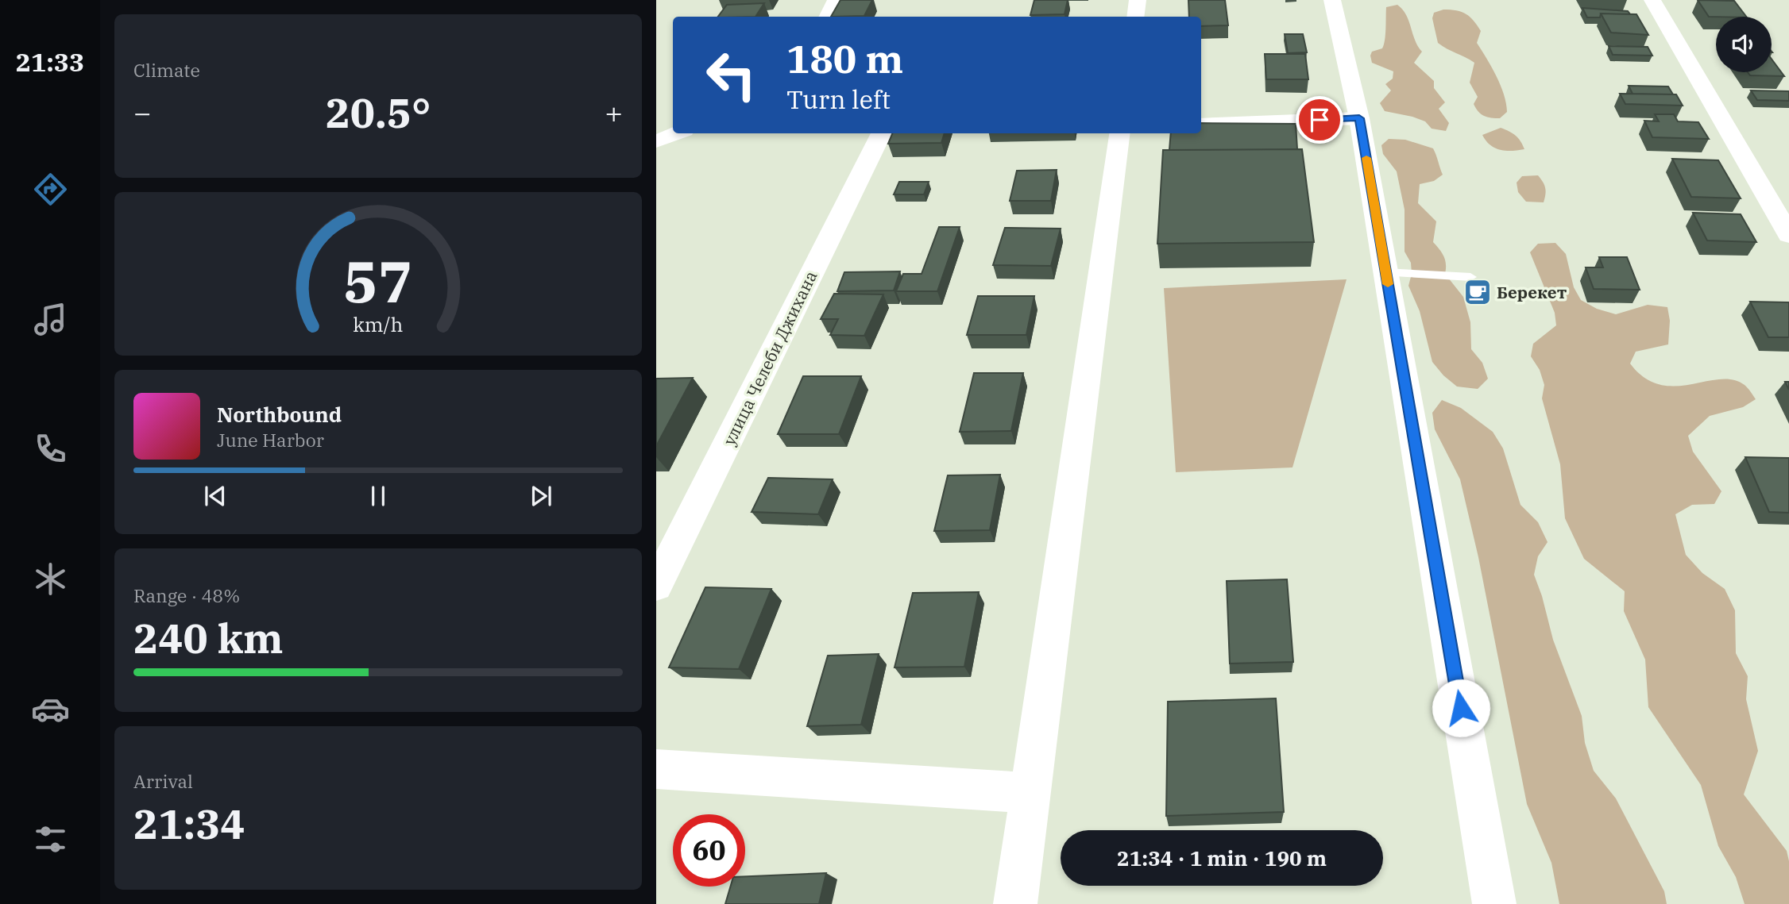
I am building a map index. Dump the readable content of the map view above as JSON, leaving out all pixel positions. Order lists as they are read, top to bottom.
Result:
{
  "streets": {
    "street": ["улица Челеби Джихана"]
  },
  "places": {
    "cafe": ["Берекет"]
  },
  "page": {
    "tabs": "21:33",
    "tile": [
      "Climate",
      ["Range · 48%", "240 km"],
      ["Arrival", "21:34"]
    ],
    "turn": ["180 m", "Turn left"],
    "heat": ["−", "20.5°", "+"],
    "song": ["Northbound", "June Harbor"],
    "limit": "60",
    "trip": "21:34 · 1 min · 190 m",
    "gauge": ["57", "km/h"]
  }
}
